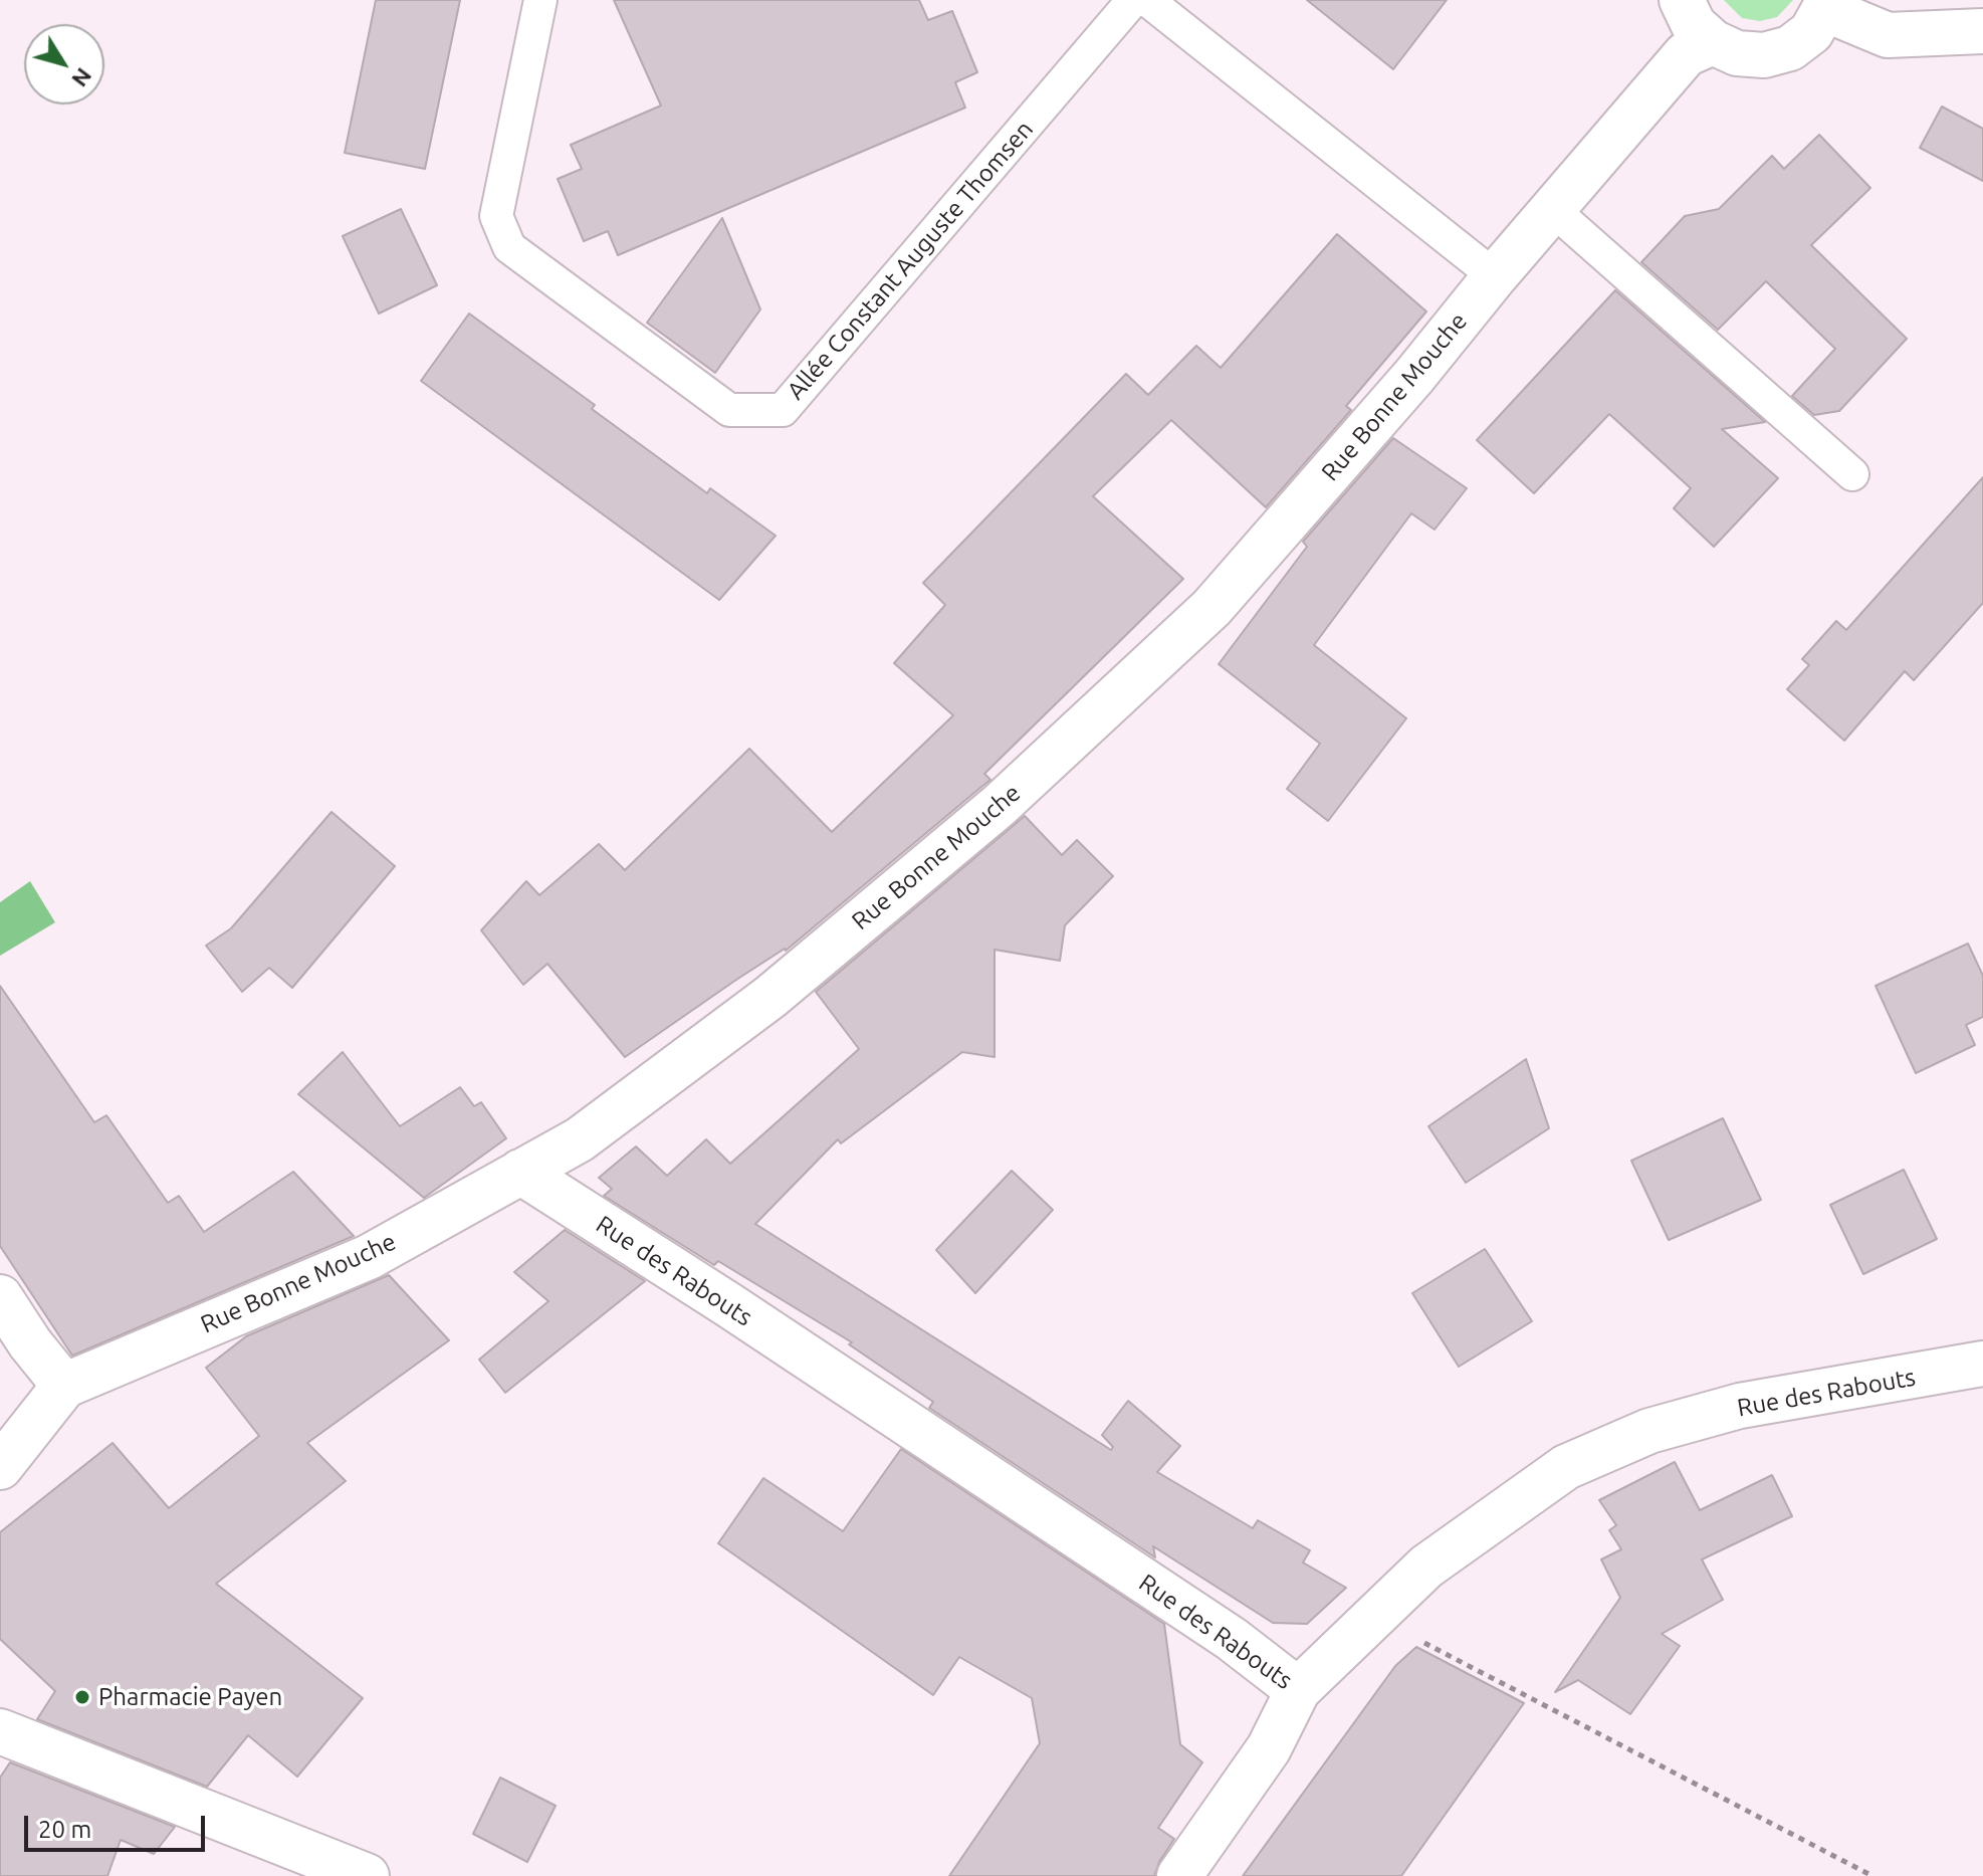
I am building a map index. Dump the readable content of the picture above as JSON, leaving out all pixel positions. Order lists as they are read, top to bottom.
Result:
{
  "streets": {
    "street": ["Rue Bonne Mouche", "Rue des Rabouts"],
    "lane": ["Allée Constant Auguste Thomsen"]
  },
  "crossings": [
    ["Rue Bonne Mouche", "Rue des Rabouts"]
  ],
  "places": ["Pharmacie Payen"],
  "scale_bar": "20 m",
  "north": "bottom right"
}
